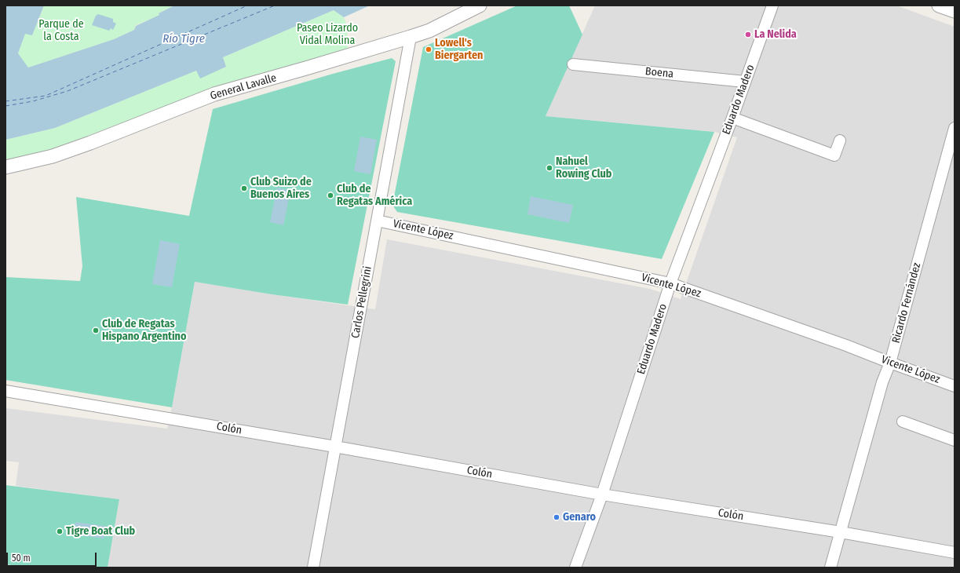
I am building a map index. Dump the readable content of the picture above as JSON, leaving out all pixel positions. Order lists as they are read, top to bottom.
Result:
{
  "streets": {
    "street": [
      "Boena",
      "General Lavalle",
      "Eduardo Madero",
      "Vicente López",
      "Carlos Pellegrini",
      "Ricardo Fernández",
      "Colón"
    ]
  },
  "crossings": [
    ["Boena", "Eduardo Madero"],
    ["General Lavalle", "Carlos Pellegrini"],
    ["Eduardo Madero", "Vicente López"],
    ["Eduardo Madero", "Colón"],
    ["Vicente López", "Carlos Pellegrini"],
    ["Vicente López", "Ricardo Fernández"],
    ["Carlos Pellegrini", "Colón"],
    ["Ricardo Fernández", "Colón"]
  ],
  "water": ["Río Tigre"],
  "parks": ["Parque de la Costa", "Paseo Lizardo Vidal Molina"],
  "places": [
    "La Nelida",
    "Lowell's Biergarten",
    "Nahuel Rowing Club",
    "Club Suizo de Buenos Aires",
    "Club de Regatas América",
    "Club de Regatas Hispano Argentino",
    "Genaro",
    "Tigre Boat Club"
  ],
  "scale_bar": "50 m"
}
